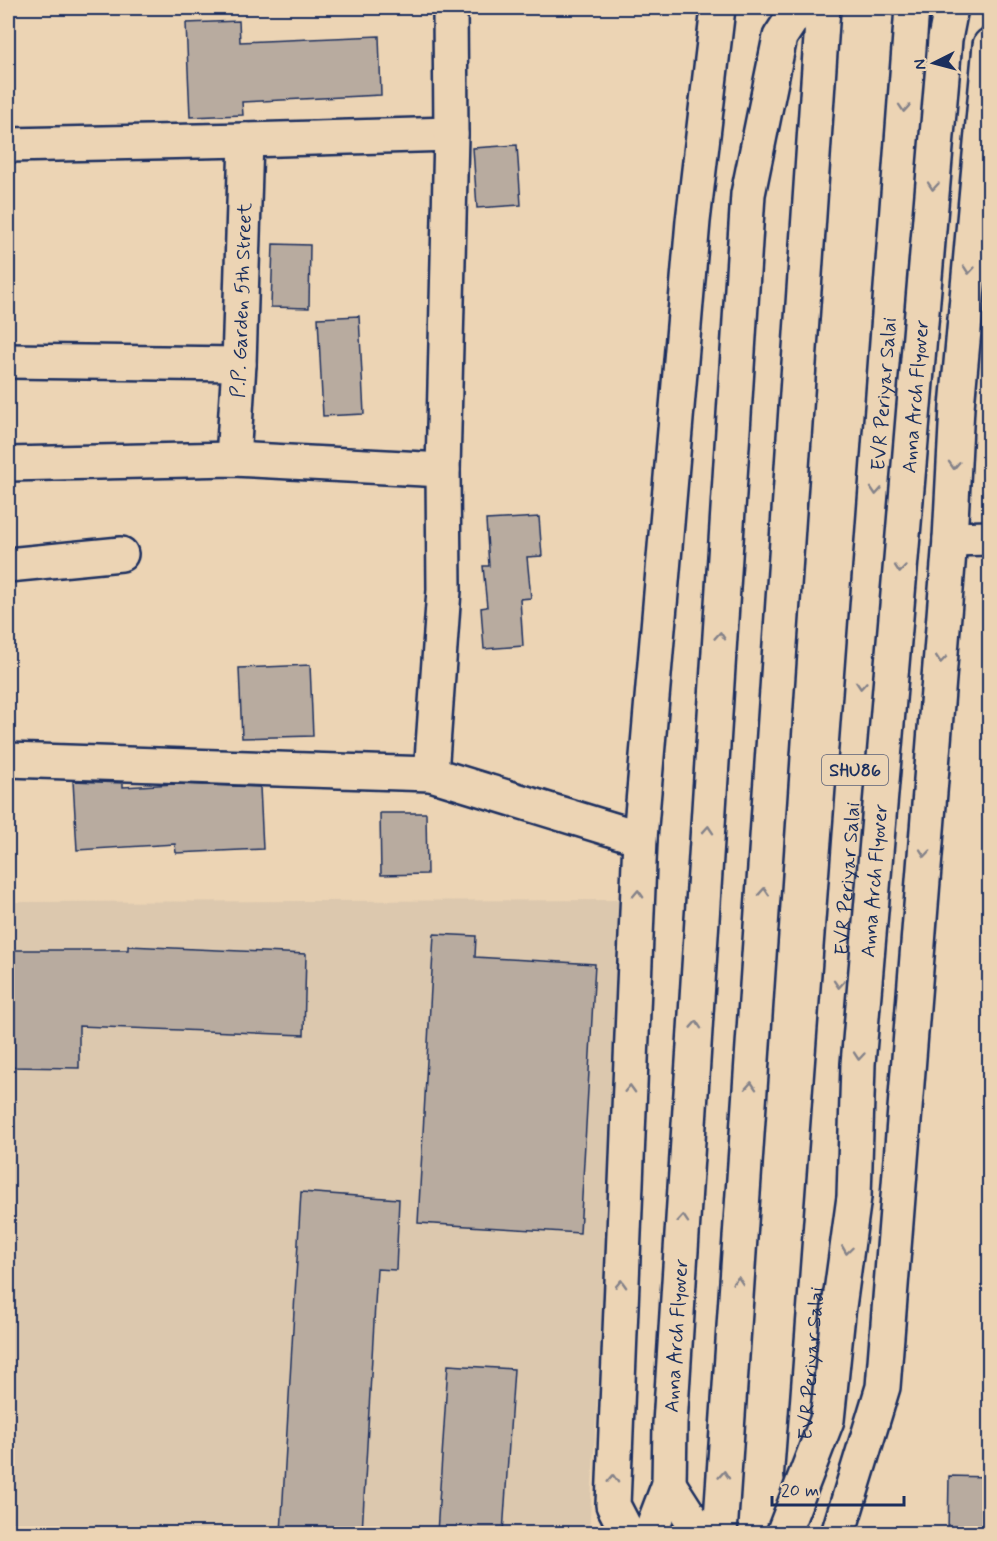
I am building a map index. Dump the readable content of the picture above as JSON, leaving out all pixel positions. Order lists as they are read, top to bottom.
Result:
{
  "streets": {
    "main road": [
      "P.P. Garden 5th Street",
      "EVR Periyar Salai",
      "Anna Arch Flyover",
      "SHU86"
    ]
  },
  "scale_bar": "20 m",
  "north": "left"
}
